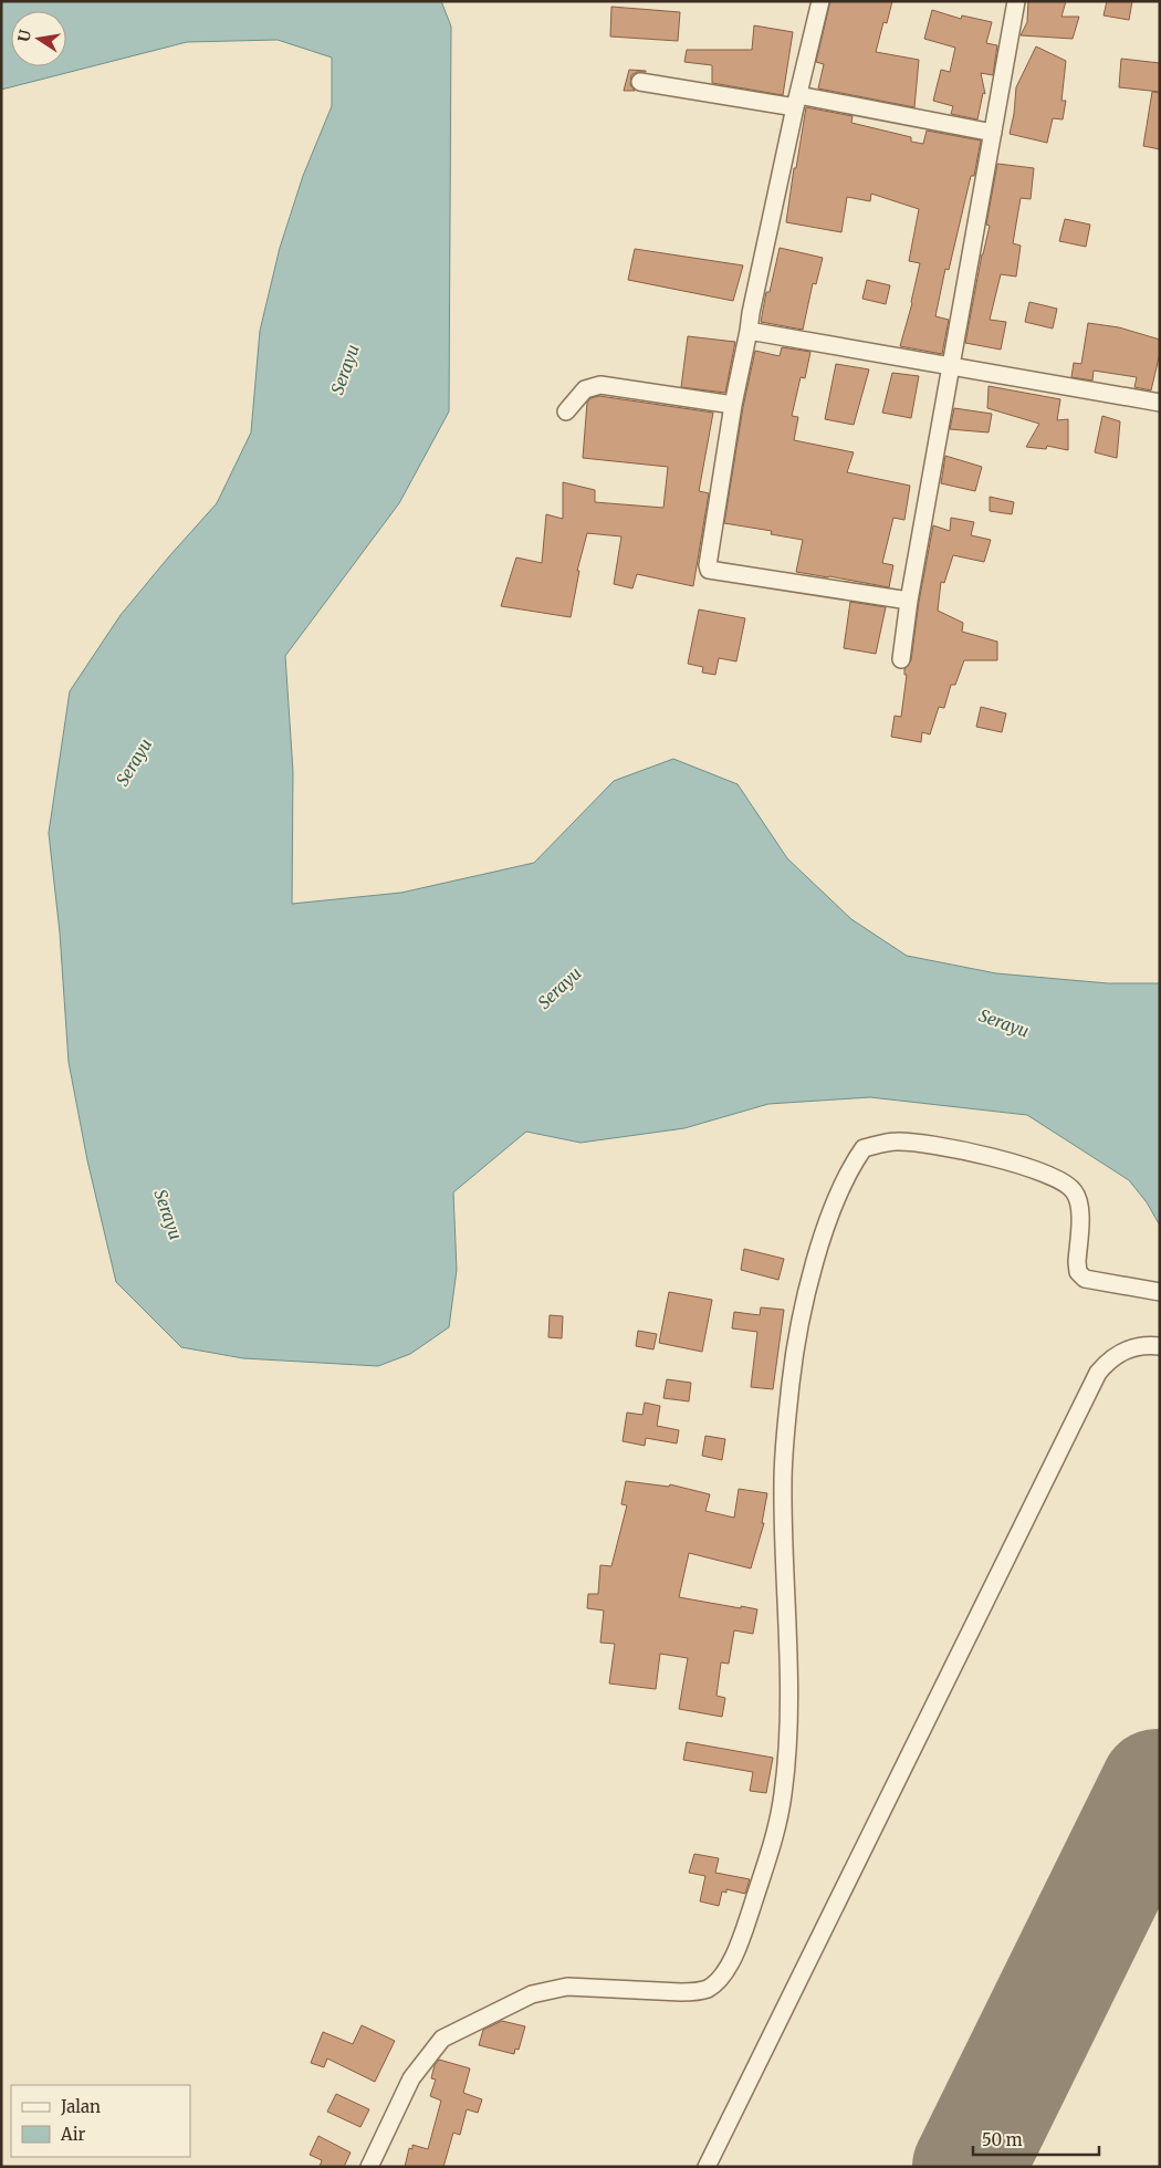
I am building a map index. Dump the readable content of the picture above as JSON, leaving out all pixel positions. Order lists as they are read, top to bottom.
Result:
{
  "water": ["Serayu"],
  "legend": ["Jalan", "Air"],
  "scale_bar": "50 m",
  "north": "left"
}
